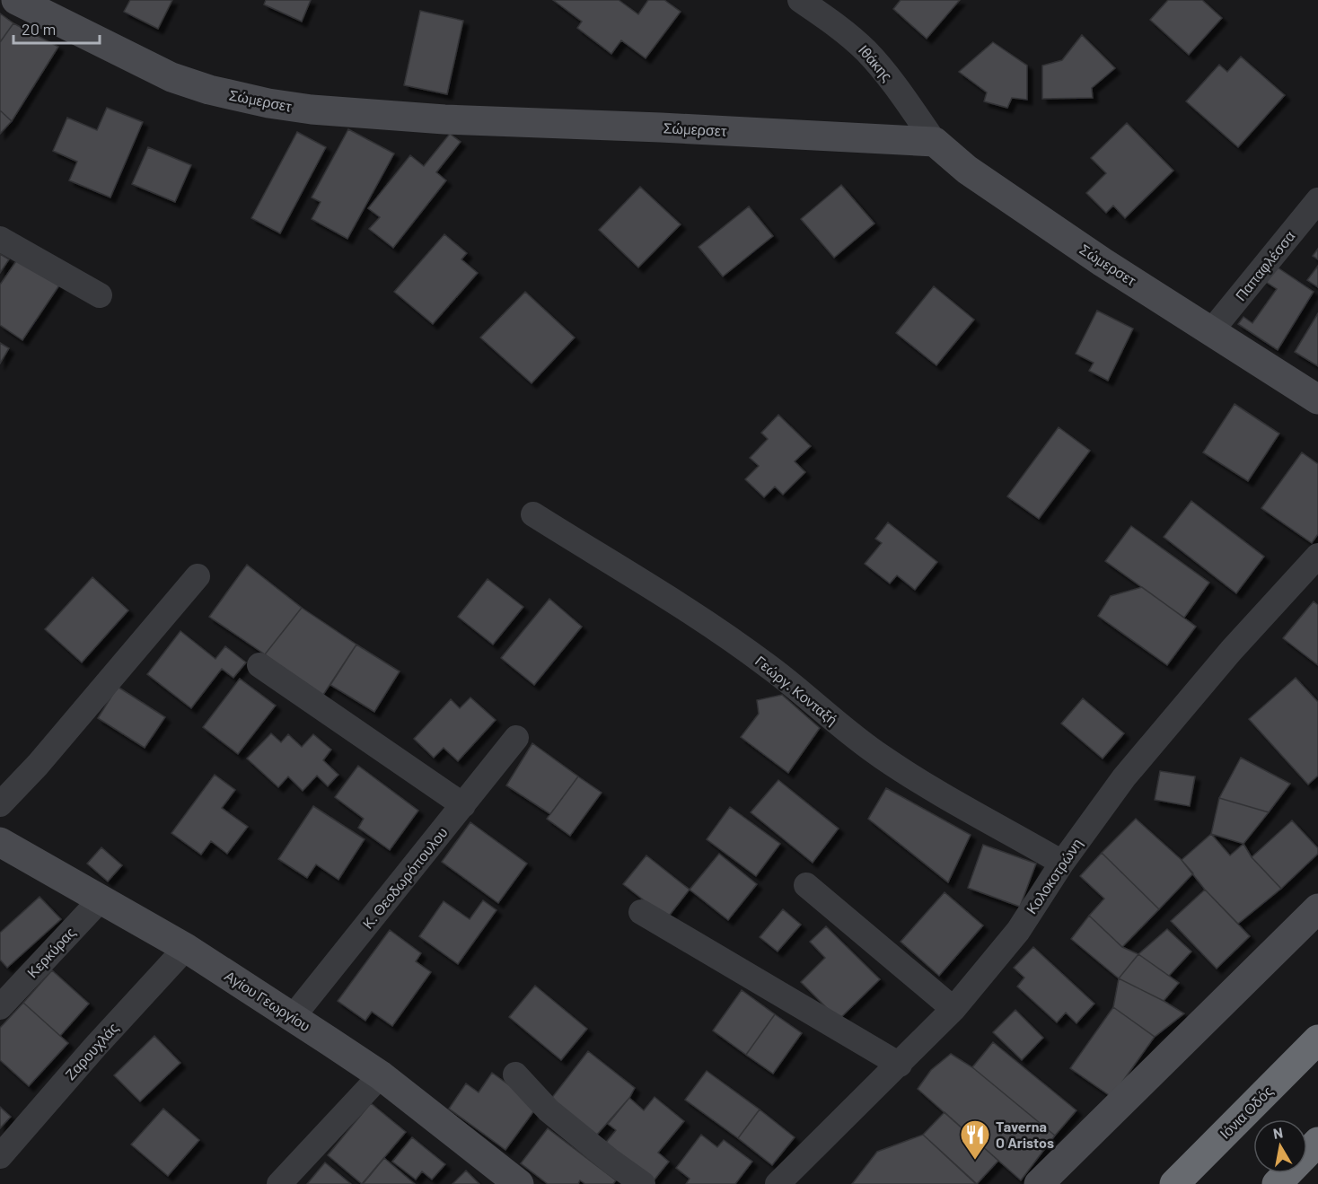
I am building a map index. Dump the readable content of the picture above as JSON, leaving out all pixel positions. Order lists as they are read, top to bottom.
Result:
{
  "streets": {
    "highway": ["Ιόνια Οδός"],
    "street": [
      "Ιθάκης",
      "Σώμερσετ",
      "Παπαφλέσσα",
      "Γεώργ. Κονταξή",
      "Κολοκοτρώνη",
      "Κ. Θεοδωρόπουλου",
      "Κερκύρας",
      "Αγίου Γεωργίου",
      "Ζαρουχλάς"
    ]
  },
  "crossings": [
    ["Ιθάκης", "Σώμερσετ"],
    ["Σώμερσετ", "Παπαφλέσσα"],
    ["Γεώργ. Κονταξή", "Κολοκοτρώνη"],
    ["Κ. Θεοδωρόπουλου", "Αγίου Γεωργίου"],
    ["Κερκύρας", "Αγίου Γεωργίου"],
    ["Αγίου Γεωργίου", "Ζαρουχλάς"]
  ],
  "places": {
    "restaurant": ["Taverna O Aristos"]
  },
  "scale_bar": "20 m",
  "north": "top"
}
